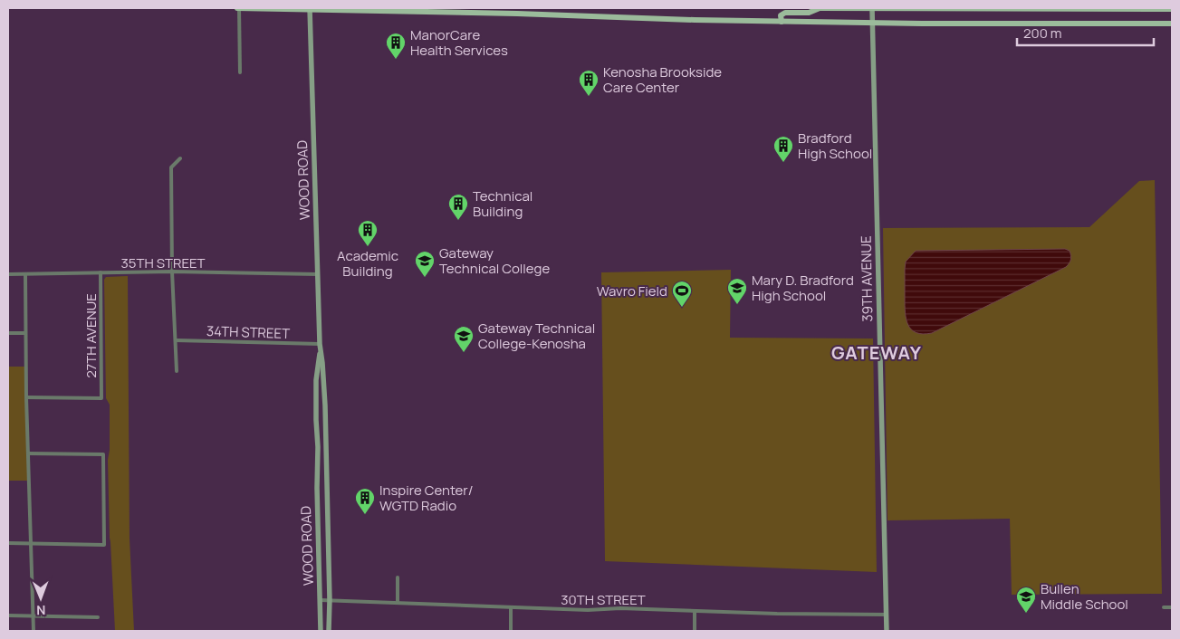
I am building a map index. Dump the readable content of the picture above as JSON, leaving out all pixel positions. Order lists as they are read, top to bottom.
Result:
{
  "streets": {
    "street": [
      "WOOD ROAD",
      "35TH STREET",
      "39TH AVENUE",
      "34TH STREET",
      "27TH AVENUE",
      "30TH STREET"
    ]
  },
  "crossings": [
    ["WOOD ROAD", "35TH STREET"],
    ["WOOD ROAD", "34TH STREET"],
    ["WOOD ROAD", "30TH STREET"],
    ["35TH STREET", "27TH AVENUE"],
    ["39TH AVENUE", "30TH STREET"]
  ],
  "districts": ["GATEWAY"],
  "places": {
    "building": [
      "ManorCare Health Services",
      "Kenosha Brookside Care Center",
      "Bradford High School",
      "Technical Building",
      "Academic Building",
      "Inspire Center/ WGTD Radio"
    ],
    "school or university": [
      "Gateway Technical College",
      "Mary D. Bradford High School",
      "Gateway Technical College-Kenosha",
      "Bullen Middle School"
    ],
    "sports": ["Wavro Field"]
  },
  "scale_bar": "200 m",
  "north": "bottom"
}
